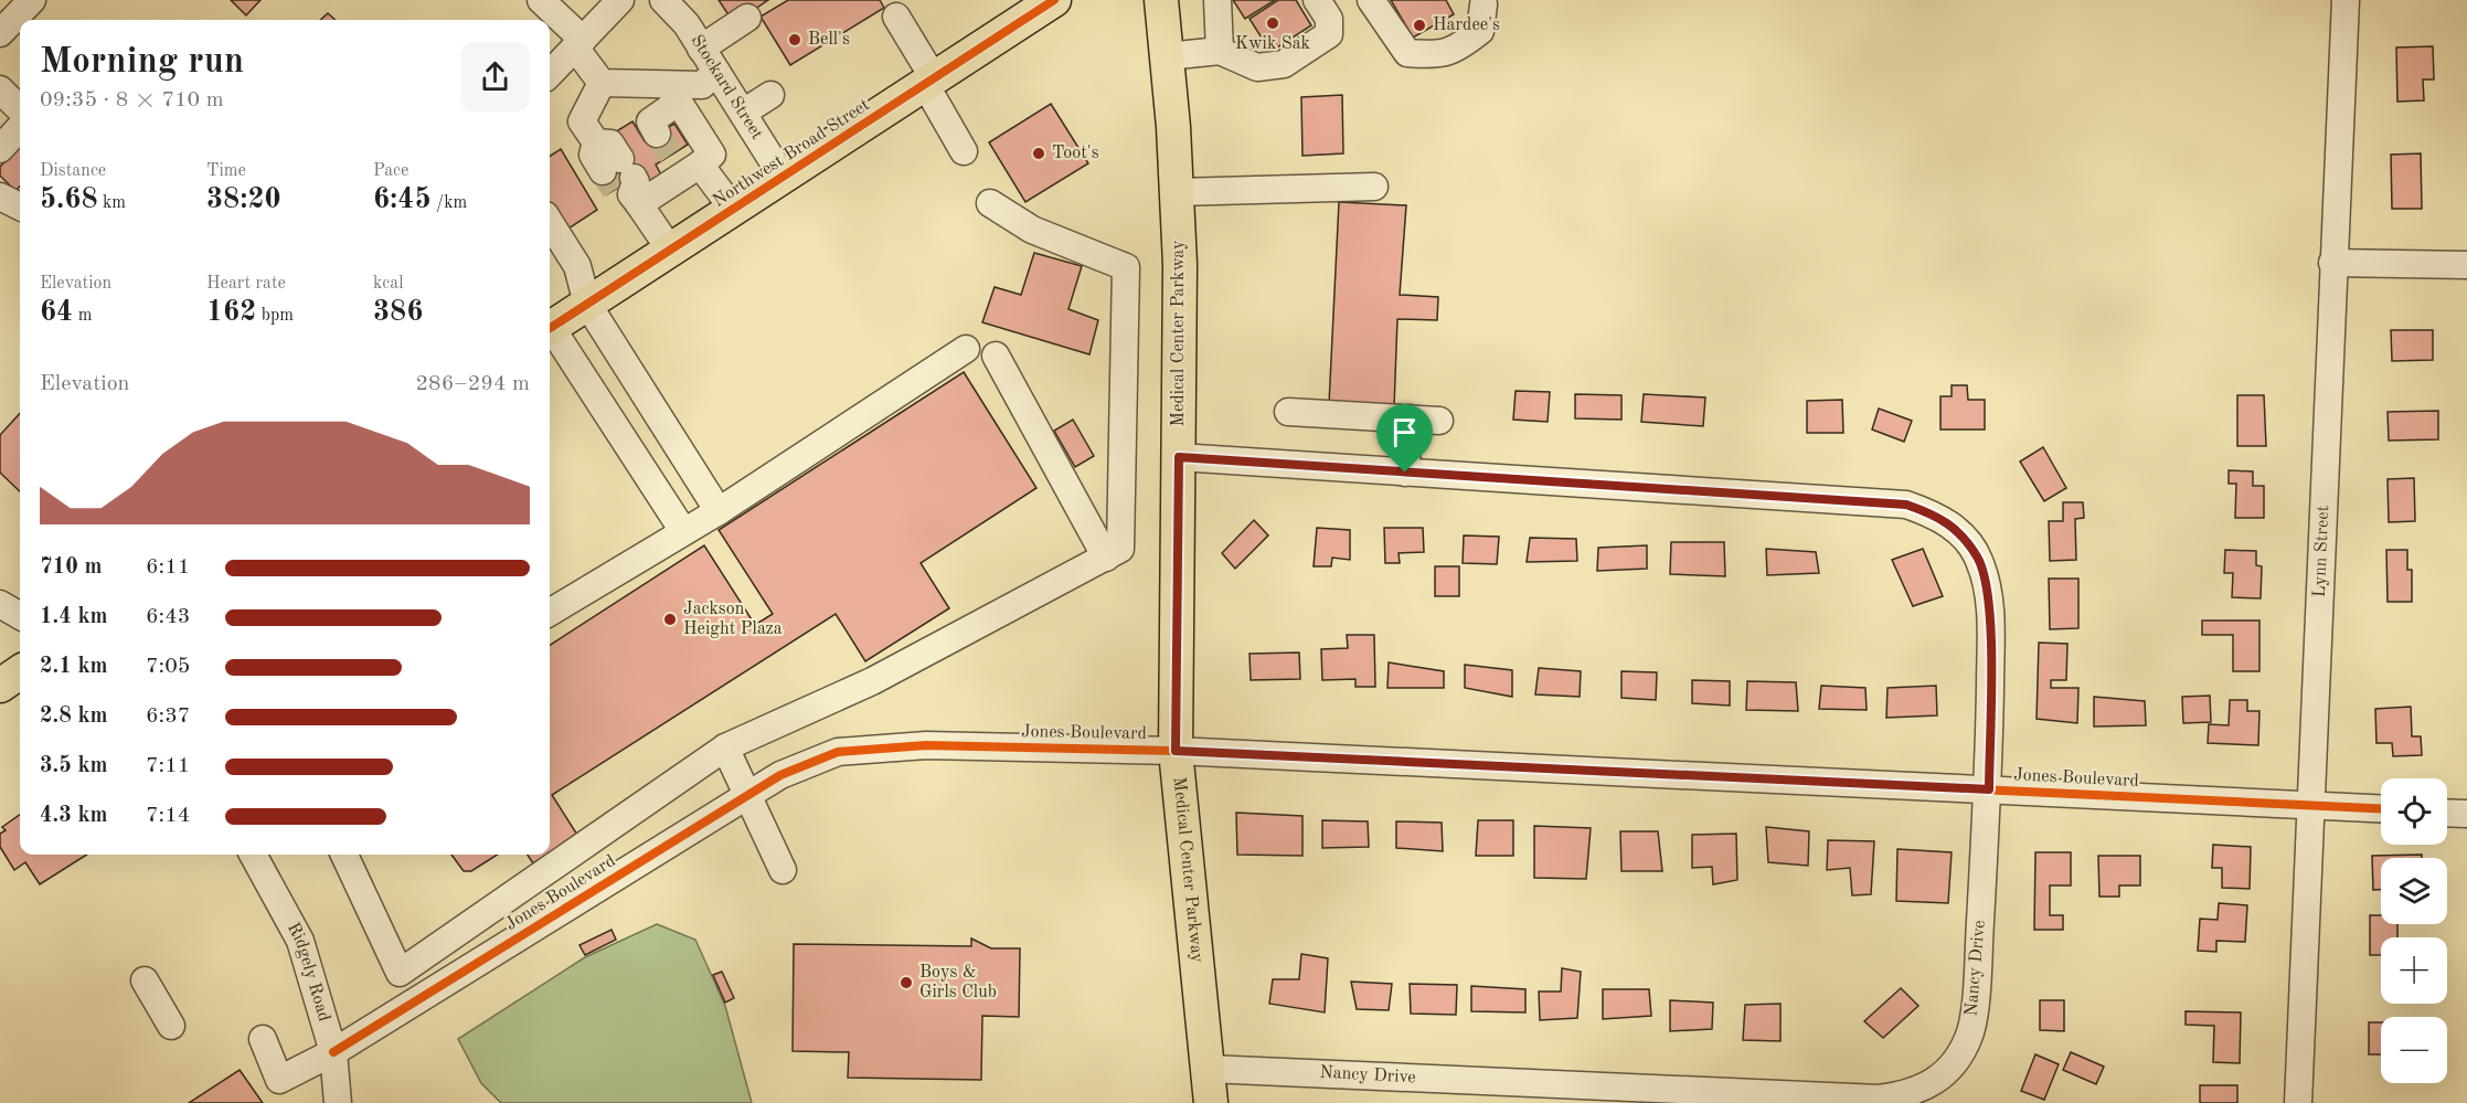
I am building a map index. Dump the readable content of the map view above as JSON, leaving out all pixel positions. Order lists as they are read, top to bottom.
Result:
{
  "streets": {
    "main road": ["Northwest Broad Street", "Medical Center Parkway"],
    "street": [
      "Stockard Street",
      "Lynn Street",
      "Jones Boulevard",
      "Nancy Drive",
      "Ridgely Road"
    ]
  },
  "crossings": [
    ["Stockard Street", "Northwest Broad Street"],
    ["Medical Center Parkway", "Jones Boulevard"],
    ["Medical Center Parkway", "Nancy Drive"],
    ["Lynn Street", "Jones Boulevard"],
    ["Jones Boulevard", "Nancy Drive"],
    ["Jones Boulevard", "Ridgely Road"]
  ],
  "places": [
    "Kwik Sak",
    "Hardee's",
    "Bell's",
    "Toot's",
    "Jackson Height Plaza",
    "Boys & Girls Club"
  ],
  "page": {
    "heading": ["Morning run", "09:35 · 8 × 710 m"],
    "stats": [
      ["Distance", "5.68 km"],
      ["Time", "38:20"],
      ["Pace", "6:45 /km"],
      ["Elevation", "64 m"],
      ["Heart rate", "162 bpm"],
      ["kcal", "386"]
    ],
    "chart": ["Elevation", "286–294 m"],
    "list": [
      {
        "name": "710 m",
        "note": "6:11"
      },
      {
        "name": "1.4 km",
        "note": "6:43"
      },
      {
        "name": "2.1 km",
        "note": "7:05"
      },
      {
        "name": "2.8 km",
        "note": "6:37"
      },
      {
        "name": "3.5 km",
        "note": "7:11"
      },
      {
        "name": "4.3 km",
        "note": "7:14"
      }
    ],
    "map_buttons": ["+", "−"]
  }
}
